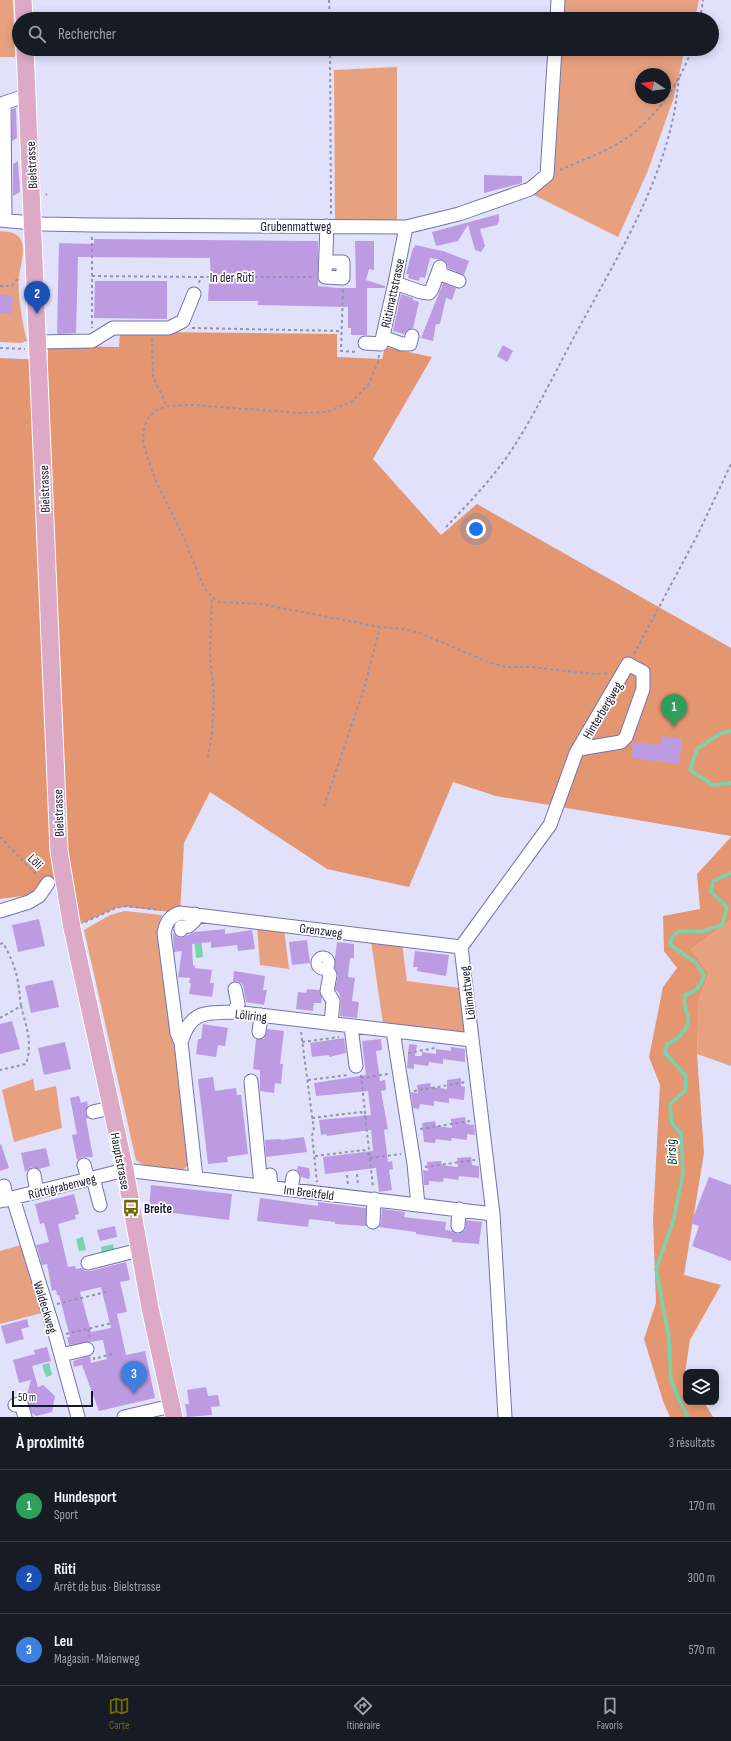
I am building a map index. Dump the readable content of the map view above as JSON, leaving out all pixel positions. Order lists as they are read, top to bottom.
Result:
{
  "streets": {
    "main road": ["Bielstrasse", "Hauptstrasse"],
    "street": [
      "Grubenmattweg",
      "In der Rüti",
      "Rütimattstrasse",
      "Hinterbergweg",
      "Grenzweg",
      "Lölimattweg",
      "Löliring",
      "Rüttigrabenweg",
      "Im Breitfeld",
      "Waldeckweg"
    ],
    "path": ["Löli"]
  },
  "crossings": [
    ["Bielstrasse", "Grubenmattweg"],
    ["Bielstrasse", "Hauptstrasse"],
    ["Grubenmattweg", "Rütimattstrasse"],
    ["Hinterbergweg", "Grenzweg"],
    ["Hinterbergweg", "Lölimattweg"],
    ["Grenzweg", "Lölimattweg"],
    ["Lölimattweg", "Löliring"],
    ["Lölimattweg", "Im Breitfeld"],
    ["Hauptstrasse", "Rüttigrabenweg"],
    ["Hauptstrasse", "Im Breitfeld"],
    ["Rüttigrabenweg", "Im Breitfeld"],
    ["Rüttigrabenweg", "Waldeckweg"]
  ],
  "water": ["Birsig"],
  "places": {
    "bus stop": ["Breite"]
  },
  "scale_bar": "50 m",
  "north": "left",
  "page": {
    "search": "Rechercher",
    "pins": ["2", "1", "3"],
    "scale": "50 m",
    "heading": ["À proximité", "3 résultats"],
    "list": [
      {
        "mark": "1",
        "name": "Hundesport",
        "note": "Sport",
        "value": "170 m"
      },
      {
        "mark": "2",
        "name": "Rüti",
        "note": "Arrêt de bus · Bielstrasse",
        "value": "300 m"
      },
      {
        "mark": "3",
        "name": "Leu",
        "note": "Magasin · Maienweg",
        "value": "570 m"
      }
    ],
    "nav": ["Carte", "Itinéraire", "Favoris"]
  }
}
